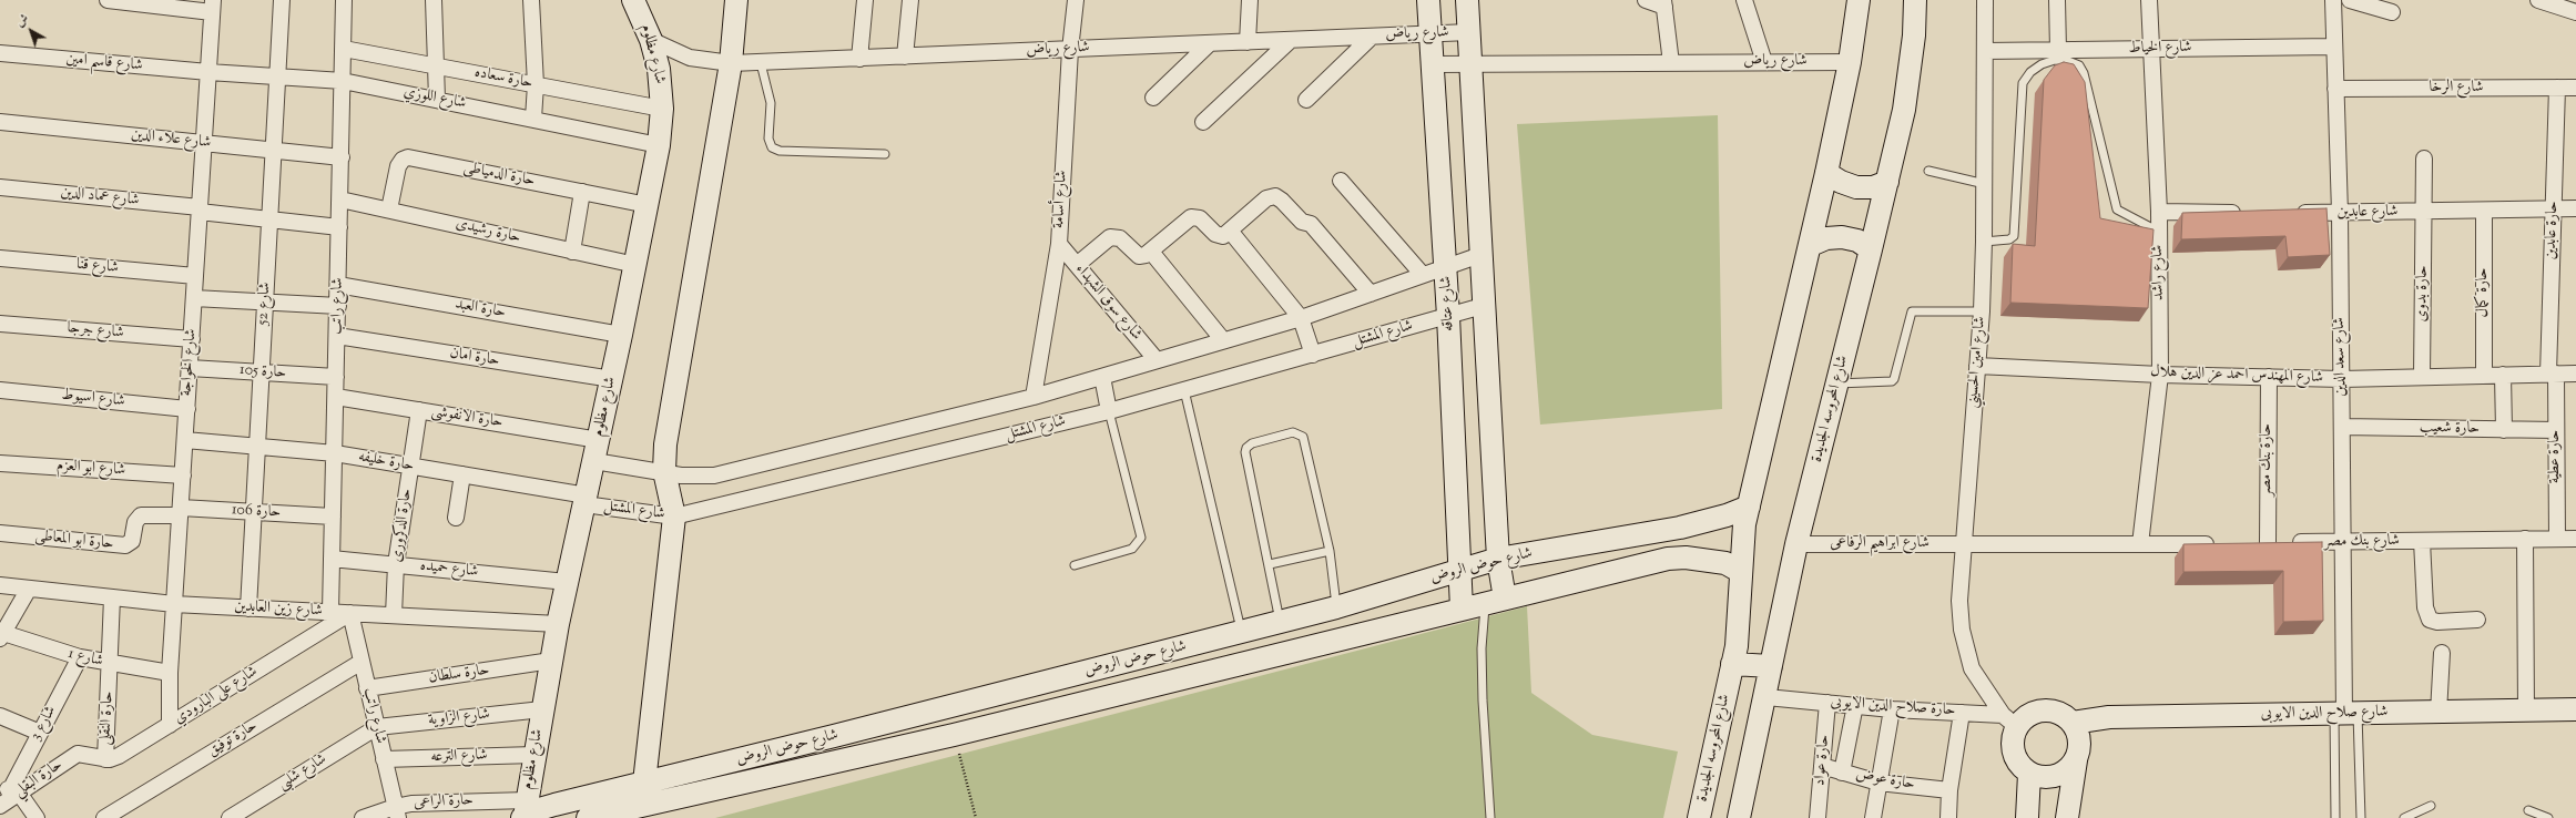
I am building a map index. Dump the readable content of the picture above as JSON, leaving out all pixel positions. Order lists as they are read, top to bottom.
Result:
{
  "streets": {
    "main road": [
      "شارع مظلوم",
      "شارع عتاقه",
      "شارع المحروسه الجديدة",
      "شارع حوض الروض",
      "شارع صلاح الدين الايوبى"
    ],
    "street": [
      "شارع رياض",
      "شارع الخياط",
      "شارع قاسم امين",
      "حارة سعاده",
      "شارع الرخا",
      "شارع اللوزي",
      "شارع علاء الدين",
      "حارة الدمياطى",
      "شارع عماد الدين",
      "شارع أسامة",
      "شارع عابدين",
      "حارة عابدين",
      "حارة رشيدى",
      "شارع قنا",
      "شارع راشد",
      "حارة كمال",
      "حارة بدوى",
      "شارع سوق الشهداء",
      "شارع 52",
      "شارع راتب",
      "حارة العبد",
      "شارع جرجا",
      "شارع المشتل",
      "شارع سعد الدين",
      "حارة امان",
      "شارع الخواجة",
      "شارع امين الحسيني",
      "حارة 105",
      "شارع المهندس احمد عز الدين هلال",
      "شارع اسيوط",
      "حارة الانفوشى",
      "حارة شعيب",
      "حارة عطية",
      "حارة بنك مصر",
      "حارة خليفه",
      "شارع ابو العزم",
      "حارة 106",
      "حارة الدكرورى",
      "حارة ابو المعاطى",
      "شارع بنك مصر",
      "شارع ابراهيم الرفاعى",
      "شارع حميده",
      "شارع زين العابدين",
      "شارع 1",
      "حارة سلطان",
      "شارع على البارودي",
      "حارة صلاح الدين الايوبى",
      "حارة النقلى",
      "شارع الزاوية",
      "شارع 3",
      "حارة توفيق",
      "شارع الترعه",
      "حارة عواد",
      "شارع شلبى",
      "حارة البقلي",
      "حارة عوض",
      "حارة الراعى"
    ]
  },
  "crossings": [
    ["شارع رياض", "شارع مظلوم"],
    ["شارع رياض", "شارع أسامة"],
    ["شارع رياض", "شارع عتاقه"],
    ["شارع رياض", "شارع المحروسه الجديدة"],
    ["شارع الخياط", "شارع راشد"],
    ["شارع الخياط", "شارع سعد الدين"],
    ["شارع الخياط", "شارع امين الحسيني"],
    ["شارع مظلوم", "حارة سعاده"],
    ["شارع مظلوم", "شارع اللوزي"],
    ["شارع مظلوم", "حارة الدمياطى"],
    ["شارع مظلوم", "حارة رشيدى"],
    ["شارع مظلوم", "حارة العبد"],
    ["شارع مظلوم", "شارع المشتل"],
    ["شارع مظلوم", "حارة امان"],
    ["شارع مظلوم", "حارة الانفوشى"],
    ["شارع مظلوم", "حارة خليفه"],
    ["شارع مظلوم", "شارع حوض الروض"],
    ["شارع مظلوم", "شارع حميده"],
    ["شارع مظلوم", "شارع زين العابدين"],
    ["شارع مظلوم", "حارة سلطان"],
    ["شارع مظلوم", "شارع الزاوية"],
    ["شارع مظلوم", "شارع الترعه"],
    ["شارع مظلوم", "حارة الراعى"],
    ["شارع قاسم امين", "شارع اللوزي"],
    ["شارع قاسم امين", "شارع الخواجة"],
    ["حارة سعاده", "شارع راتب"],
    ["شارع الرخا", "حارة عابدين"],
    ["شارع الرخا", "شارع سعد الدين"],
    ["شارع اللوزي", "شارع 52"],
    ["شارع اللوزي", "شارع راتب"],
    ["شارع اللوزي", "شارع الخواجة"],
    ["شارع علاء الدين", "شارع 52"],
    ["شارع علاء الدين", "شارع راتب"],
    ["شارع علاء الدين", "شارع الخواجة"],
    ["حارة الدمياطى", "حارة رشيدى"],
    ["شارع عماد الدين", "شارع 52"],
    ["شارع عماد الدين", "شارع راتب"],
    ["شارع عماد الدين", "شارع الخواجة"],
    ["شارع أسامة", "شارع سوق الشهداء"],
    ["شارع أسامة", "شارع المشتل"],
    ["شارع عابدين", "حارة عابدين"],
    ["شارع عابدين", "حارة كمال"],
    ["شارع عابدين", "حارة بدوى"],
    ["شارع عابدين", "شارع سعد الدين"],
    ["حارة عابدين", "شارع المهندس احمد عز الدين هلال"],
    ["حارة عابدين", "حارة عطية"],
    ["حارة رشيدى", "شارع راتب"],
    ["شارع قنا", "شارع الخواجة"],
    ["شارع راشد", "شارع المهندس احمد عز الدين هلال"],
    ["حارة كمال", "شارع المهندس احمد عز الدين هلال"],
    ["حارة بدوى", "شارع المهندس احمد عز الدين هلال"],
    ["شارع سوق الشهداء", "شارع المشتل"],
    ["شارع 52", "حارة 105"],
    ["شارع 52", "حارة خليفه"],
    ["شارع 52", "حارة 106"],
    ["شارع 52", "شارع زين العابدين"],
    ["شارع عتاقه", "شارع المشتل"],
    ["شارع عتاقه", "شارع حوض الروض"],
    ["شارع راتب", "حارة العبد"],
    ["شارع راتب", "حارة امان"],
    ["شارع راتب", "حارة 105"],
    ["شارع راتب", "حارة الانفوشى"],
    ["شارع راتب", "حارة خليفه"],
    ["شارع راتب", "حارة 106"],
    ["شارع راتب", "شارع حميده"],
    ["شارع راتب", "شارع زين العابدين"],
    ["شارع راتب", "حارة سلطان"],
    ["شارع راتب", "شارع على البارودي"],
    ["شارع راتب", "شارع الزاوية"],
    ["شارع راتب", "حارة توفيق"],
    ["شارع راتب", "شارع الترعه"],
    ["شارع راتب", "شارع شلبى"],
    ["شارع راتب", "حارة الراعى"],
    ["شارع جرجا", "شارع الخواجة"],
    ["شارع المشتل", "حارة الانفوشى"],
    ["شارع المشتل", "حارة خليفه"],
    ["شارع سعد الدين", "شارع المهندس احمد عز الدين هلال"],
    ["شارع سعد الدين", "حارة شعيب"],
    ["شارع سعد الدين", "شارع بنك مصر"],
    ["شارع سعد الدين", "شارع صلاح الدين الايوبى"],
    ["شارع الخواجة", "حارة 105"],
    ["شارع الخواجة", "شارع اسيوط"],
    ["شارع الخواجة", "حارة خليفه"],
    ["شارع الخواجة", "شارع ابو العزم"],
    ["شارع الخواجة", "حارة 106"],
    ["شارع الخواجة", "حارة ابو المعاطى"],
    ["شارع الخواجة", "شارع زين العابدين"],
    ["شارع الخواجة", "شارع 1"],
    ["شارع الخواجة", "شارع على البارودي"],
    ["شارع امين الحسيني", "شارع المهندس احمد عز الدين هلال"],
    ["شارع امين الحسيني", "شارع ابراهيم الرفاعى"],
    ["شارع امين الحسيني", "حارة صلاح الدين الايوبى"],
    ["شارع امين الحسيني", "شارع صلاح الدين الايوبى"],
    ["شارع المهندس احمد عز الدين هلال", "حارة عطية"],
    ["شارع المهندس احمد عز الدين هلال", "حارة بنك مصر"],
    ["شارع المحروسه الجديدة", "شارع ابراهيم الرفاعى"],
    ["شارع المحروسه الجديدة", "شارع حوض الروض"],
    ["شارع المحروسه الجديدة", "حارة صلاح الدين الايوبى"],
    ["حارة الانفوشى", "حارة الدكرورى"],
    ["حارة شعيب", "حارة عطية"],
    ["حارة عطية", "شارع بنك مصر"],
    ["حارة بنك مصر", "شارع بنك مصر"],
    ["حارة خليفه", "حارة الدكرورى"],
    ["حارة 106", "حارة ابو المعاطى"],
    ["حارة الدكرورى", "شارع حميده"],
    ["حارة الدكرورى", "شارع زين العابدين"],
    ["شارع حوض الروض", "حارة الراعى"],
    ["شارع زين العابدين", "شارع على البارودي"],
    ["شارع زين العابدين", "حارة النقلى"],
    ["شارع 1", "حارة النقلى"],
    ["شارع 1", "شارع 3"],
    ["شارع على البارودي", "حارة النقلى"],
    ["شارع على البارودي", "حارة البقلي"],
    ["حارة صلاح الدين الايوبى", "شارع صلاح الدين الايوبى"],
    ["حارة صلاح الدين الايوبى", "حارة عواد"],
    ["حارة النقلى", "حارة البقلي"],
    ["شارع الزاوية", "شارع شلبى"],
    ["شارع 3", "حارة البقلي"],
    ["حارة عواد", "حارة عوض"]
  ],
  "north": "top left"
}
